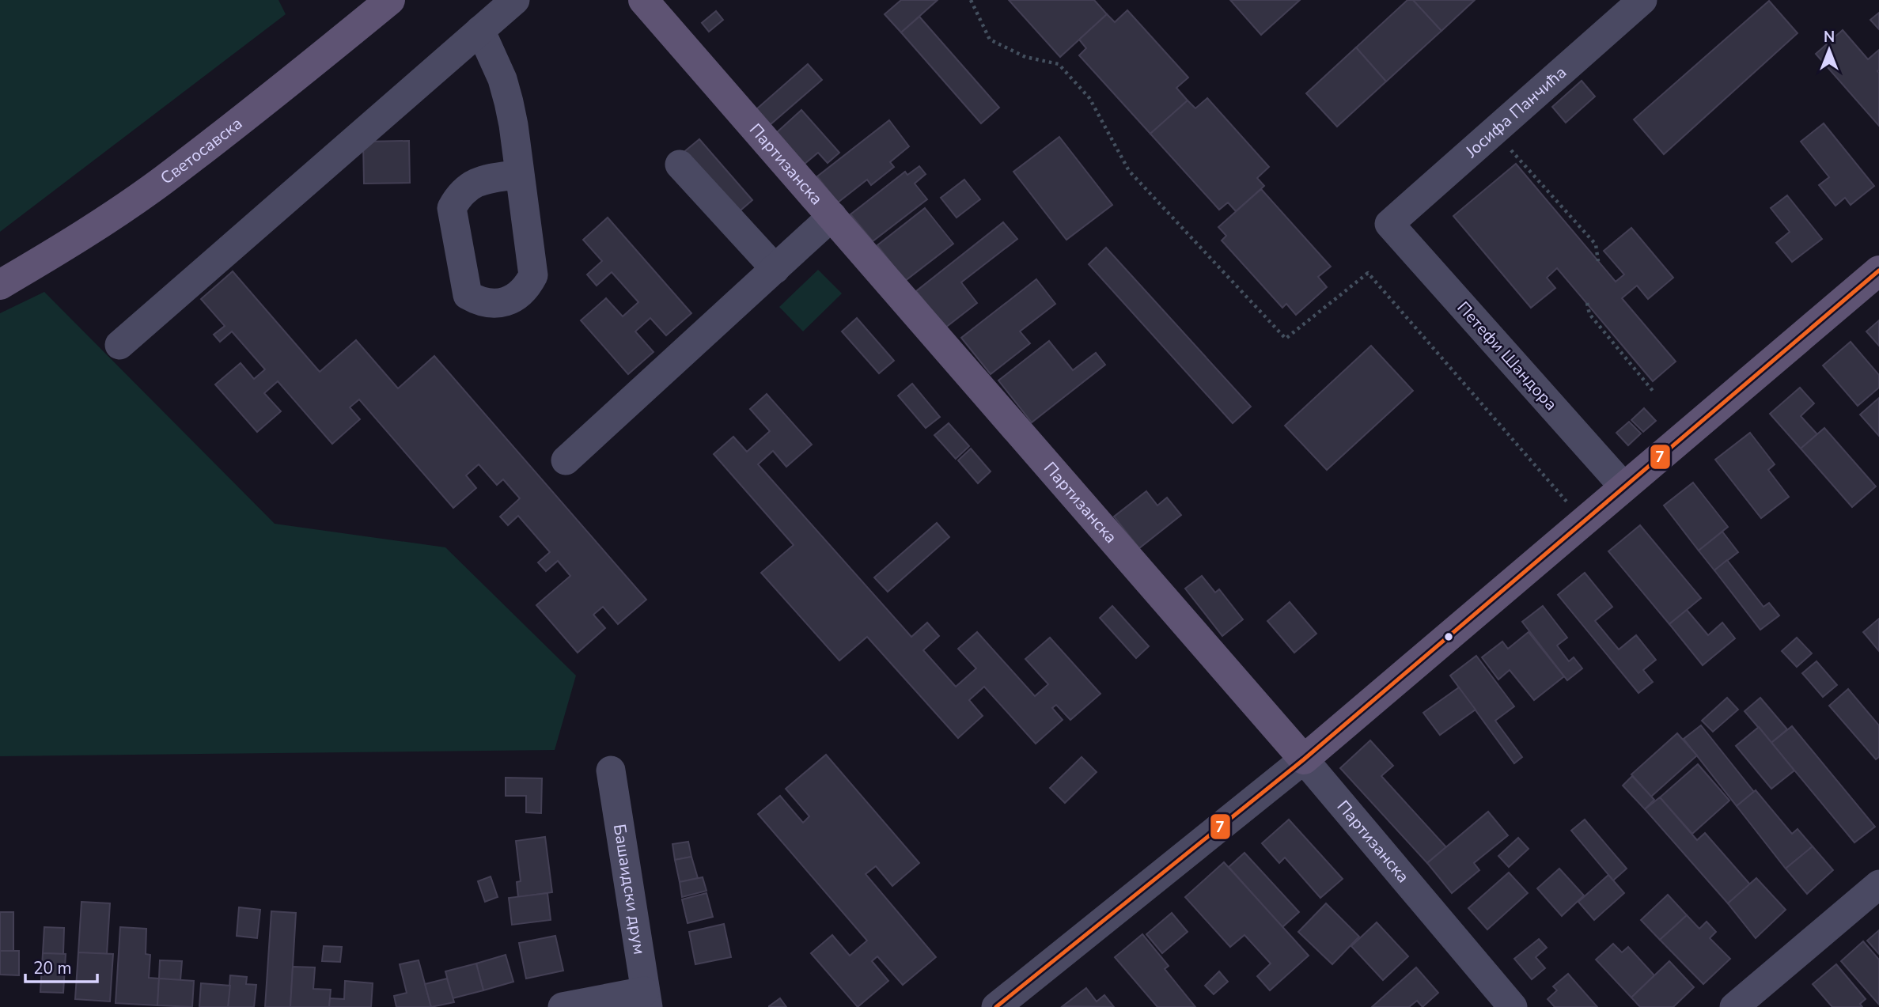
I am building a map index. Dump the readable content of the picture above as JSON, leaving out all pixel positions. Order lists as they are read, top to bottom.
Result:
{
  "streets": {
    "main road": ["Светосавска", "Партизанска"],
    "street": ["Јосифа Панчића", "Петефи Шандора", "Башаидски друм"]
  },
  "crossings": [
    ["Јосифа Панчића", "Петефи Шандора"]
  ],
  "lines": ["transit line 7"],
  "scale_bar": "20 m",
  "north": "top"
}
